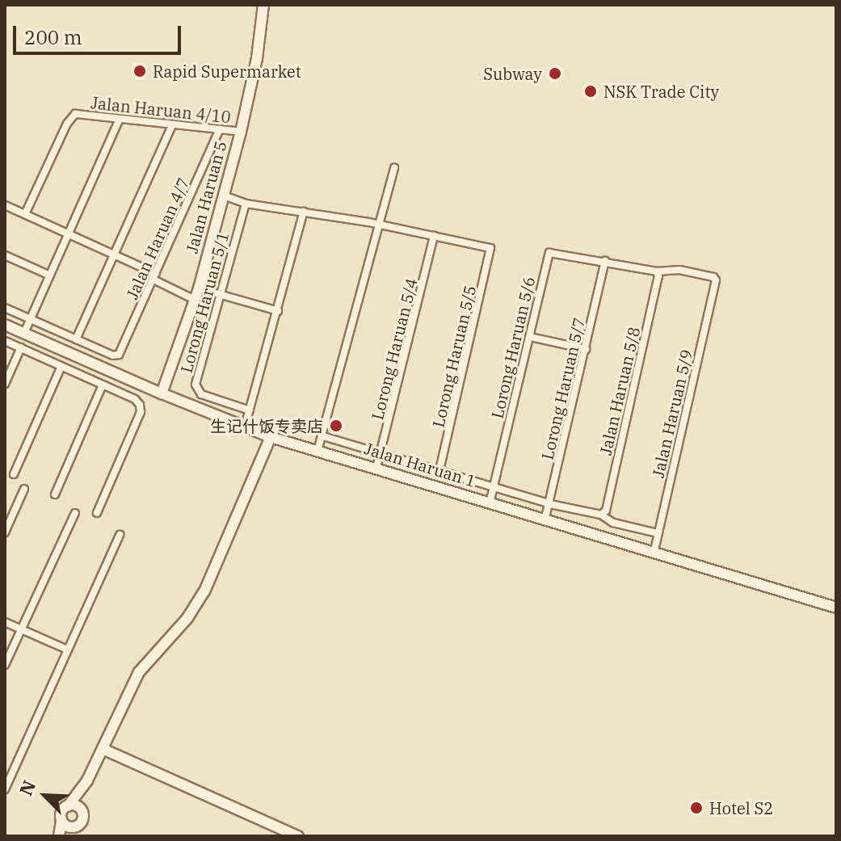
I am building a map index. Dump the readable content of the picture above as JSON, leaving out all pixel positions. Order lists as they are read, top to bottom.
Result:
{
  "streets": {
    "street": [
      "Jalan Haruan 4/10",
      "Jalan Haruan 5",
      "Jalan Haruan 4/7",
      "Lorong Haruan 5/1",
      "Lorong Haruan 5/6",
      "Lorong Haruan 5/4",
      "Lorong Haruan 5/5",
      "Lorong Haruan 5/7",
      "Jalan Haruan 5/8",
      "Jalan Haruan 5/9",
      "Jalan Haruan 1"
    ]
  },
  "crossings": [
    ["Jalan Haruan 4/10", "Jalan Haruan 5"],
    ["Jalan Haruan 4/10", "Jalan Haruan 4/7"],
    ["Jalan Haruan 5", "Jalan Haruan 1"],
    ["Lorong Haruan 5/6", "Lorong Haruan 5/7"],
    ["Lorong Haruan 5/6", "Jalan Haruan 1"],
    ["Lorong Haruan 5/4", "Lorong Haruan 5/5"],
    ["Lorong Haruan 5/4", "Jalan Haruan 1"],
    ["Lorong Haruan 5/7", "Jalan Haruan 1"],
    ["Jalan Haruan 5/8", "Jalan Haruan 5/9"],
    ["Jalan Haruan 5/9", "Jalan Haruan 1"]
  ],
  "places": [
    "Rapid Supermarket",
    "Subway",
    "NSK Trade City",
    "生记什饭专卖店",
    "Hotel S2"
  ],
  "scale_bar": "200 m",
  "north": "top left"
}
